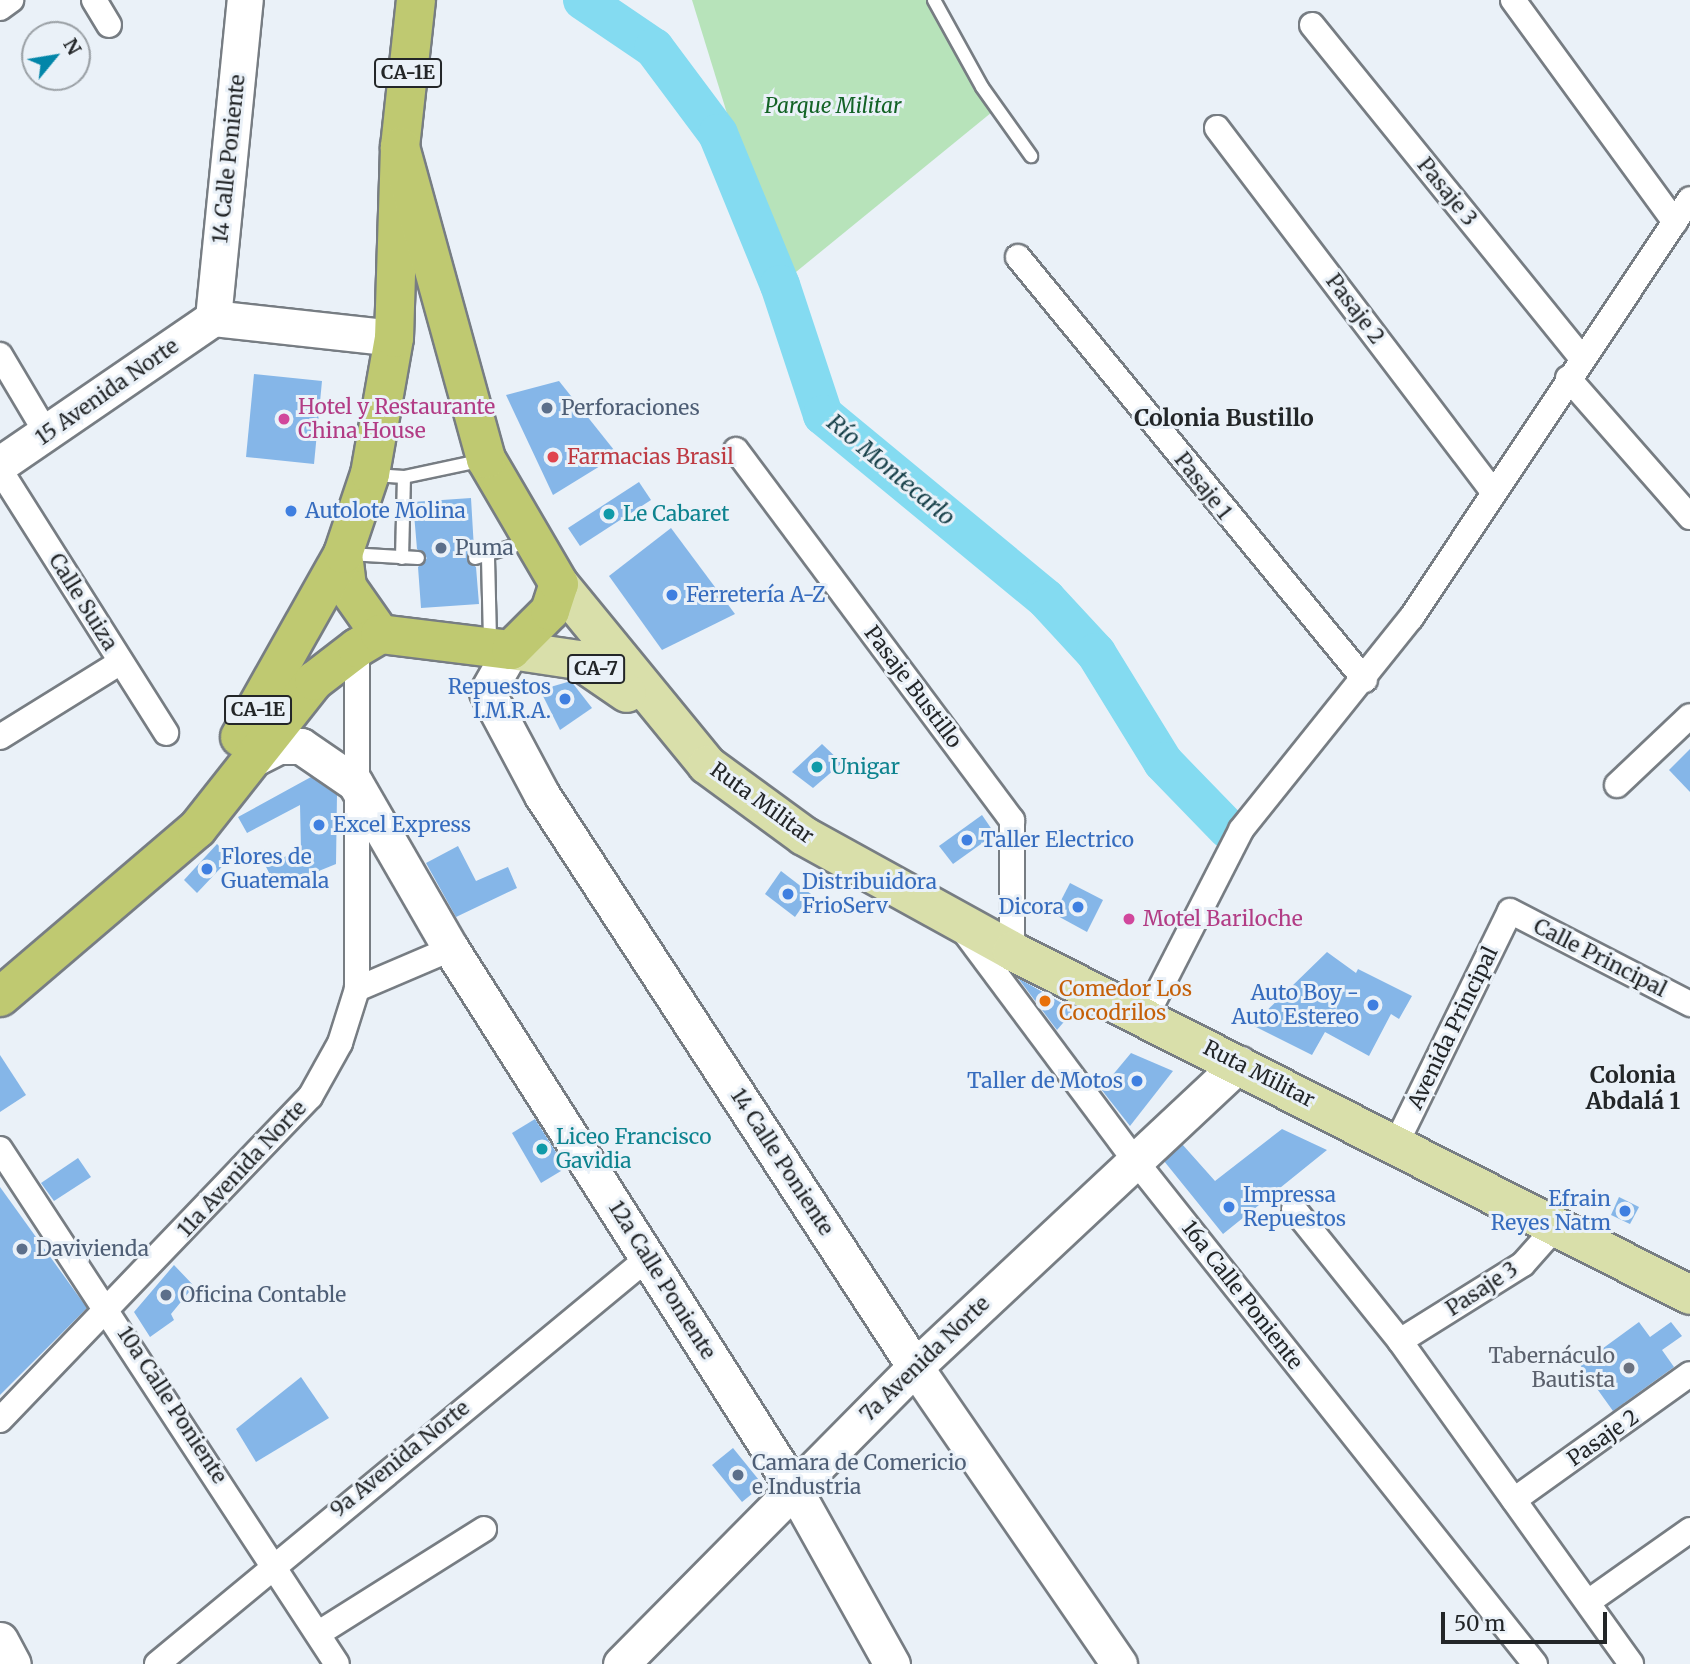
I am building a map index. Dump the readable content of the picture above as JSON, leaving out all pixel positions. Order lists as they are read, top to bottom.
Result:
{
  "streets": {
    "highway": ["CA-1E"],
    "main road": ["CA-7", "Ruta Militar"],
    "street": [
      "14 Calle Poniente",
      "Pasaje 3",
      "Pasaje 2",
      "15 Avenida Norte",
      "Pasaje 1",
      "Calle Suiza",
      "Pasaje Bustillo",
      "Calle Principal",
      "Avenida Principal",
      "11a Avenida Norte",
      "12a Calle Poniente",
      "16a Calle Poniente",
      "7a Avenida Norte",
      "10a Calle Poniente",
      "9a Avenida Norte"
    ]
  },
  "crossings": [
    ["CA-1E", "Ruta Militar"],
    ["CA-1E", "11a Avenida Norte"],
    ["CA-1E", "12a Calle Poniente"],
    ["14 Calle Poniente", "15 Avenida Norte"],
    ["14 Calle Poniente", "Ruta Militar"],
    ["14 Calle Poniente", "7a Avenida Norte"],
    ["Pasaje 3", "Ruta Militar"],
    ["Pasaje Bustillo", "Ruta Militar"],
    ["Ruta Militar", "Avenida Principal"],
    ["Ruta Militar", "16a Calle Poniente"],
    ["Ruta Militar", "7a Avenida Norte"],
    ["Calle Principal", "Avenida Principal"],
    ["11a Avenida Norte", "12a Calle Poniente"],
    ["11a Avenida Norte", "10a Calle Poniente"],
    ["12a Calle Poniente", "7a Avenida Norte"],
    ["12a Calle Poniente", "9a Avenida Norte"],
    ["16a Calle Poniente", "7a Avenida Norte"],
    ["10a Calle Poniente", "9a Avenida Norte"]
  ],
  "districts": ["Colonia Bustillo", "Colonia Abdalá 1"],
  "water": ["Río Montecarlo"],
  "parks": ["Parque Militar"],
  "places": [
    "Perforaciones",
    "Hotel y Restaurante China House",
    "Farmacias Brasil",
    "Autolote Molina",
    "Le Cabaret",
    "Puma",
    "Ferretería A-Z",
    "Repuestos I.M.R.A.",
    "Unigar",
    "Excel Express",
    "Taller Electrico",
    "Flores de Guatemala",
    "Distribuidora FrioServ",
    "Dicora",
    "Motel Bariloche",
    "Comedor Los Cocodrilos",
    "Auto Boy - Auto Estereo",
    "Taller de Motos",
    "Liceo Francisco Gavidia",
    "Impressa Repuestos",
    "Efrain Reyes Natm",
    "Davivienda",
    "Oficina Contable",
    "Tabernáculo Bautista",
    "Camara de Comericio e Industria"
  ],
  "scale_bar": "50 m",
  "north": "top right"
}
